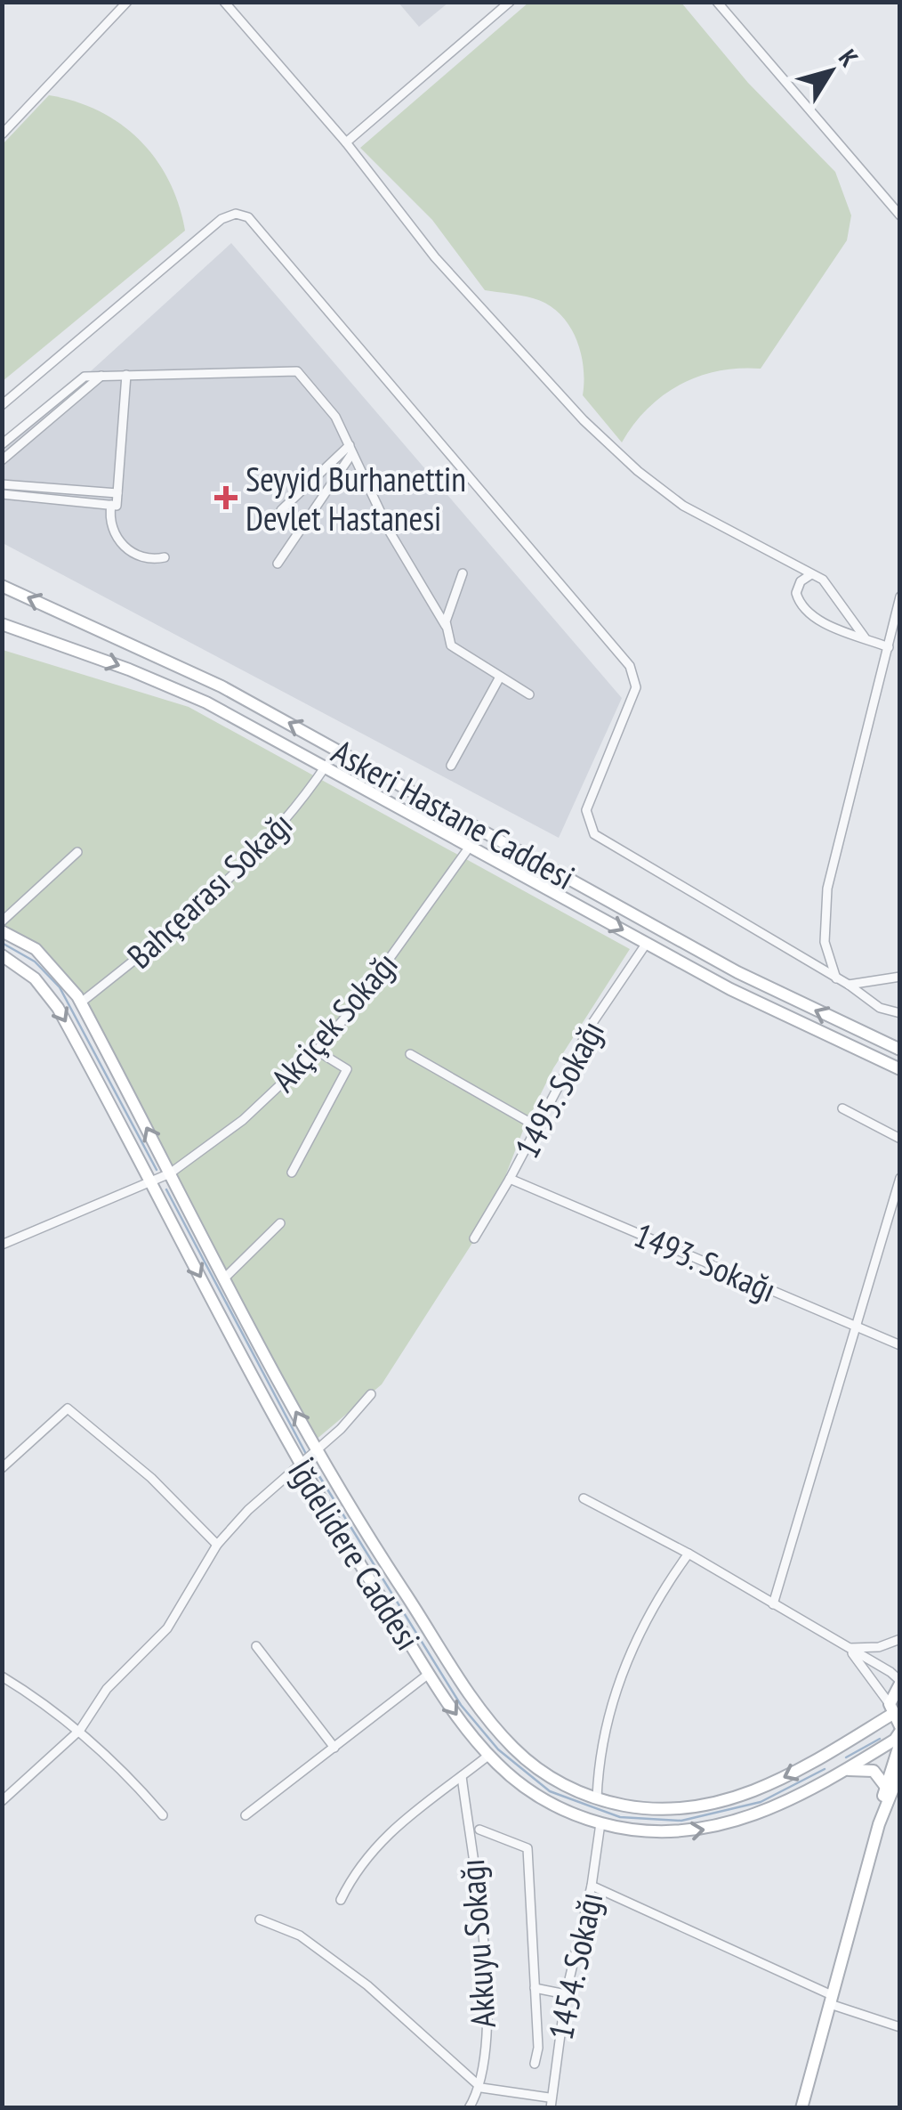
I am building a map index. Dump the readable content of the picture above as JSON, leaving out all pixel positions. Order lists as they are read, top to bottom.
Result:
{
  "streets": {
    "street": [
      "Askeri Hastane Caddesi",
      "Bahçearası Sokağı",
      "Akçiçek Sokağı",
      "1495. Sokağı",
      "1493. Sokağı",
      "İğdelidere Caddesi",
      "Akkuyu Sokağı",
      "1454. Sokağı"
    ]
  },
  "crossings": [
    ["Askeri Hastane Caddesi", "Bahçearası Sokağı"],
    ["Askeri Hastane Caddesi", "Akçiçek Sokağı"],
    ["Askeri Hastane Caddesi", "1495. Sokağı"],
    ["Bahçearası Sokağı", "İğdelidere Caddesi"],
    ["Akçiçek Sokağı", "İğdelidere Caddesi"],
    ["1495. Sokağı", "1493. Sokağı"],
    ["İğdelidere Caddesi", "1454. Sokağı"]
  ],
  "places": {
    "health": ["Seyyid Burhanettin Devlet Hastanesi"]
  },
  "north": "top right"
}
